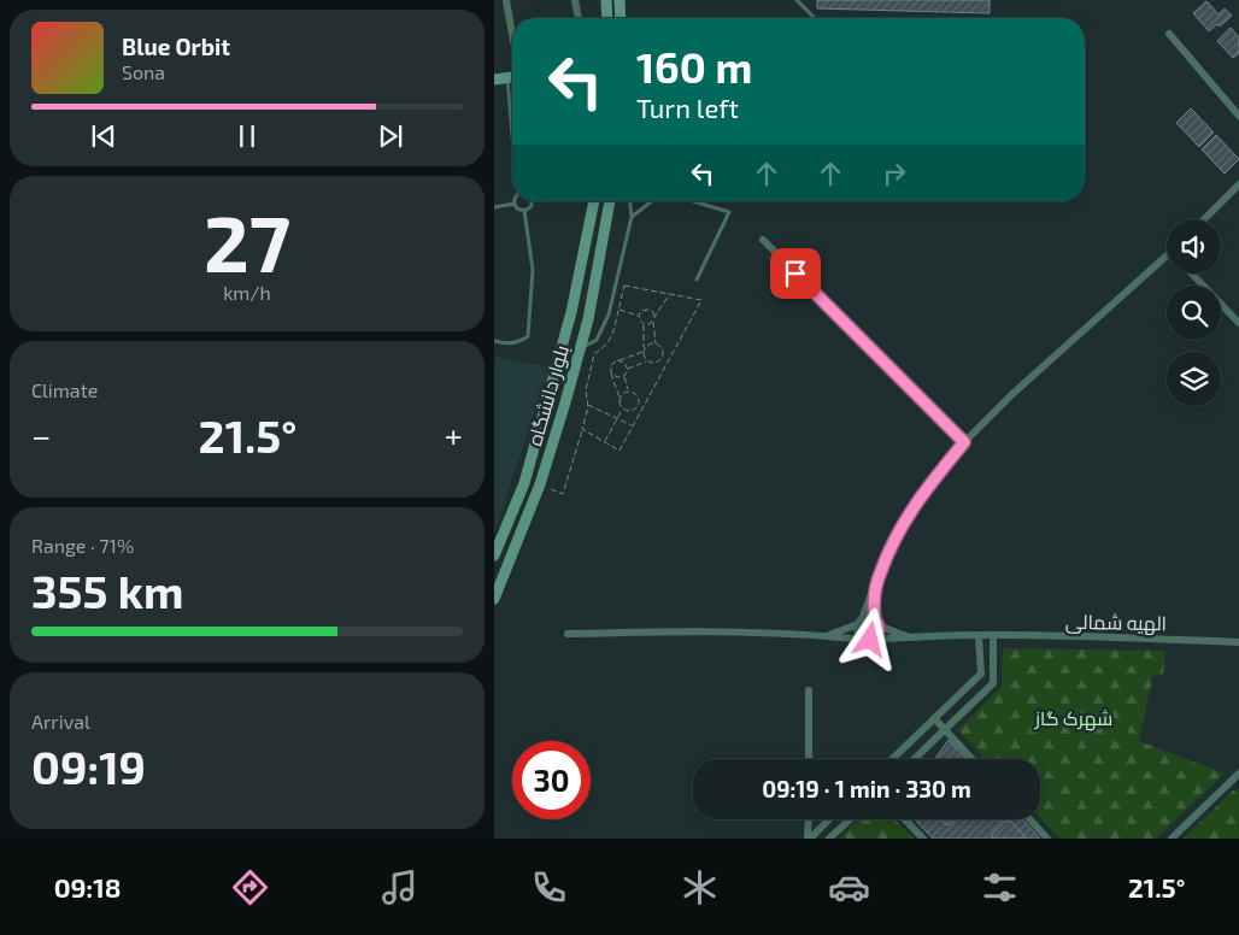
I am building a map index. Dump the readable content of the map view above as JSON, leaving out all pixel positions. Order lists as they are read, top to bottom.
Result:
{
  "streets": {
    "main road": ["بلوار دانشگاه"],
    "street": ["الهیه شمالی"]
  },
  "parks": ["شهرک گاز"],
  "page": {
    "turn": ["160 m", "Turn left"],
    "song": ["Blue Orbit", "Sona"],
    "tile": [
      ["27", "km/h"],
      "Climate",
      ["Range · 71%", "355 km"],
      ["Arrival", "09:19"]
    ],
    "heat": ["−", "21.5°", "+"],
    "limit": "30",
    "trip": "09:19 · 1 min · 330 m",
    "tabs": ["09:18", "21.5°"]
  }
}
